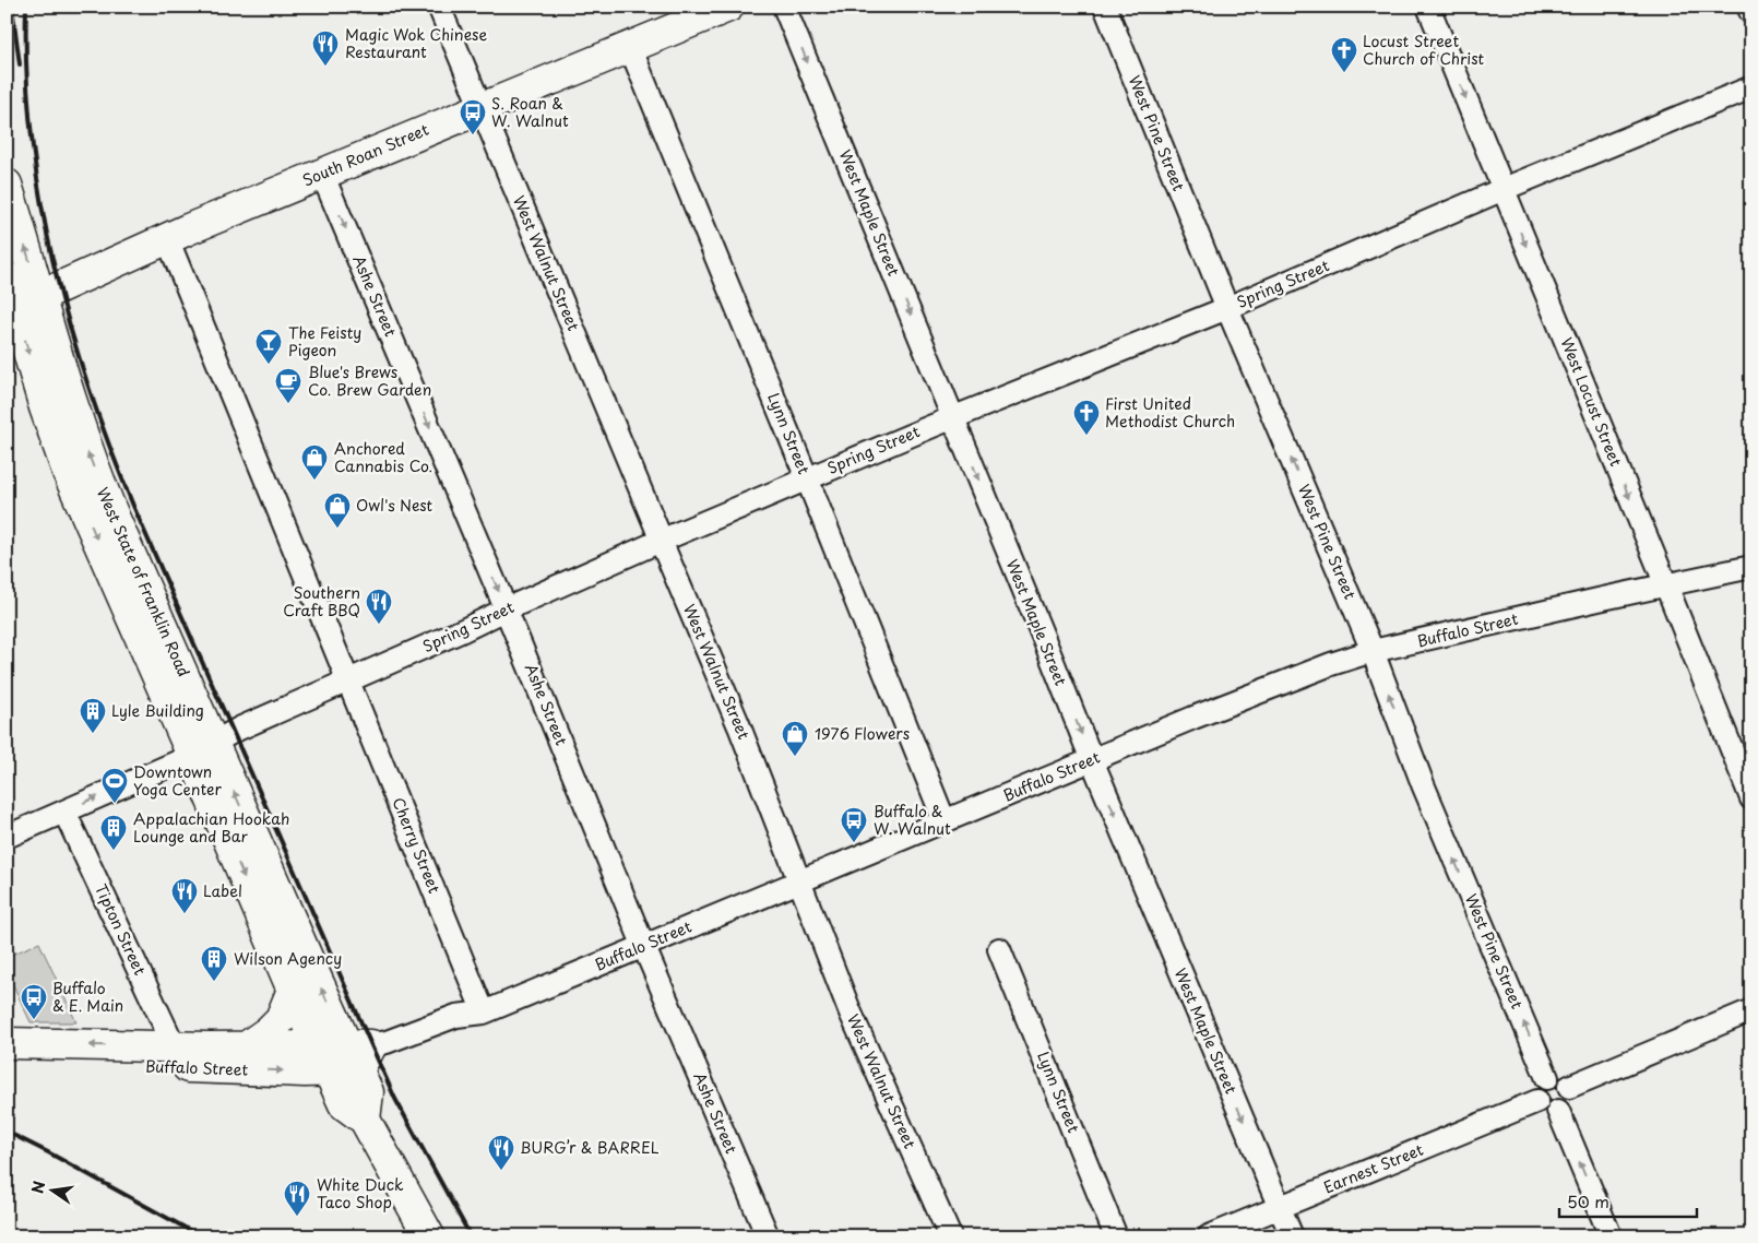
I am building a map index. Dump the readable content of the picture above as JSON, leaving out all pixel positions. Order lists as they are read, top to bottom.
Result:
{
  "streets": {
    "main road": ["South Roan Street", "West State of Franklin Road", "Buffalo Street"],
    "street": [
      "West Pine Street",
      "West Maple Street",
      "West Walnut Street",
      "Spring Street",
      "Ashe Street",
      "West Locust Street",
      "Lynn Street",
      "Cherry Street",
      "Tipton Street",
      "Earnest Street"
    ]
  },
  "crossings": [
    ["West Pine Street", "Spring Street"],
    ["West Pine Street", "Buffalo Street"],
    ["West Pine Street", "Earnest Street"],
    ["South Roan Street", "West Walnut Street"],
    ["South Roan Street", "Ashe Street"],
    ["South Roan Street", "Lynn Street"],
    ["South Roan Street", "West State of Franklin Road"],
    ["South Roan Street", "Cherry Street"],
    ["West Maple Street", "Spring Street"],
    ["West Maple Street", "Buffalo Street"],
    ["West Maple Street", "Earnest Street"],
    ["West Walnut Street", "Spring Street"],
    ["West Walnut Street", "Buffalo Street"],
    ["Spring Street", "Ashe Street"],
    ["Spring Street", "West Locust Street"],
    ["Spring Street", "Lynn Street"],
    ["Spring Street", "West State of Franklin Road"],
    ["Spring Street", "Cherry Street"],
    ["Spring Street", "Tipton Street"],
    ["Ashe Street", "Buffalo Street"],
    ["West Locust Street", "Buffalo Street"],
    ["Lynn Street", "Buffalo Street"],
    ["West State of Franklin Road", "Buffalo Street"],
    ["Buffalo Street", "Cherry Street"],
    ["Buffalo Street", "Tipton Street"]
  ],
  "one_way": [
    "West Pine Street",
    "West Maple Street",
    "Ashe Street",
    "West Locust Street"
  ],
  "places": {
    "restaurant": [
      "Magic Wok Chinese Restaurant",
      "Southern Craft BBQ",
      "Label",
      "BURG’r & BARREL",
      "White Duck Taco Shop"
    ],
    "church": ["Locust Street Church of Christ", "First United Methodist Church"],
    "bus stop": ["S. Roan & W. Walnut", "Buffalo & W. Walnut", "Buffalo & E. Main"],
    "bar": ["The Feisty Pigeon"],
    "cafe": ["Blue's Brews Co. Brew Garden"],
    "shop": ["Anchored Cannabis Co.", "Owl's Nest", "1976 Flowers"],
    "building": ["Lyle Building", "Appalachian Hookah Lounge and Bar", "Wilson Agency"],
    "sports": ["Downtown Yoga Center"]
  },
  "scale_bar": "50 m",
  "north": "left"
}
